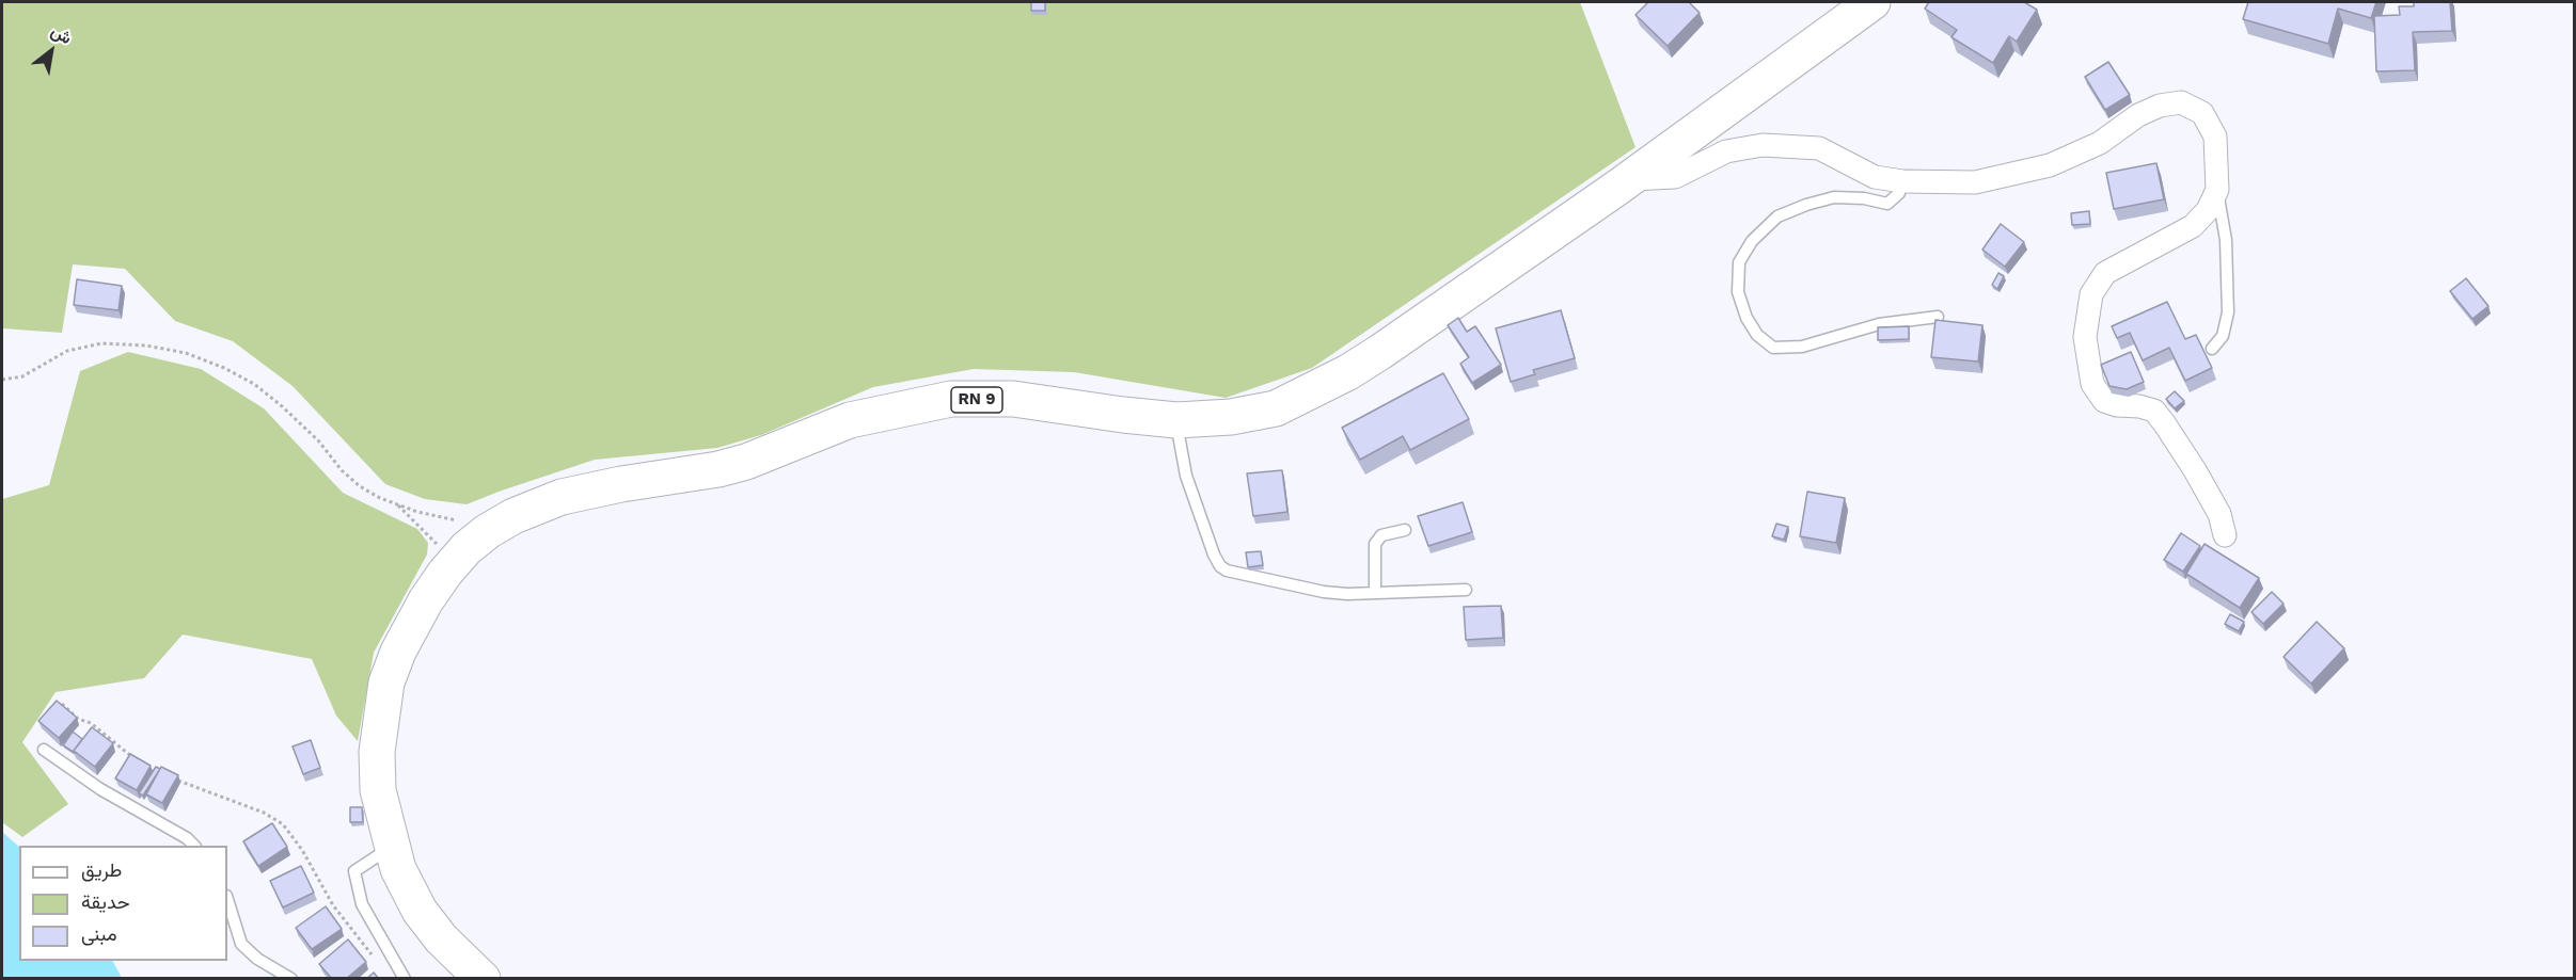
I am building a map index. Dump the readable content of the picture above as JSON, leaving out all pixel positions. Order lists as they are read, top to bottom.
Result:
{
  "streets": {
    "main road": ["RN 9"]
  },
  "legend": ["طريق", "حديقة", "مبنى"],
  "north": "top right"
}
